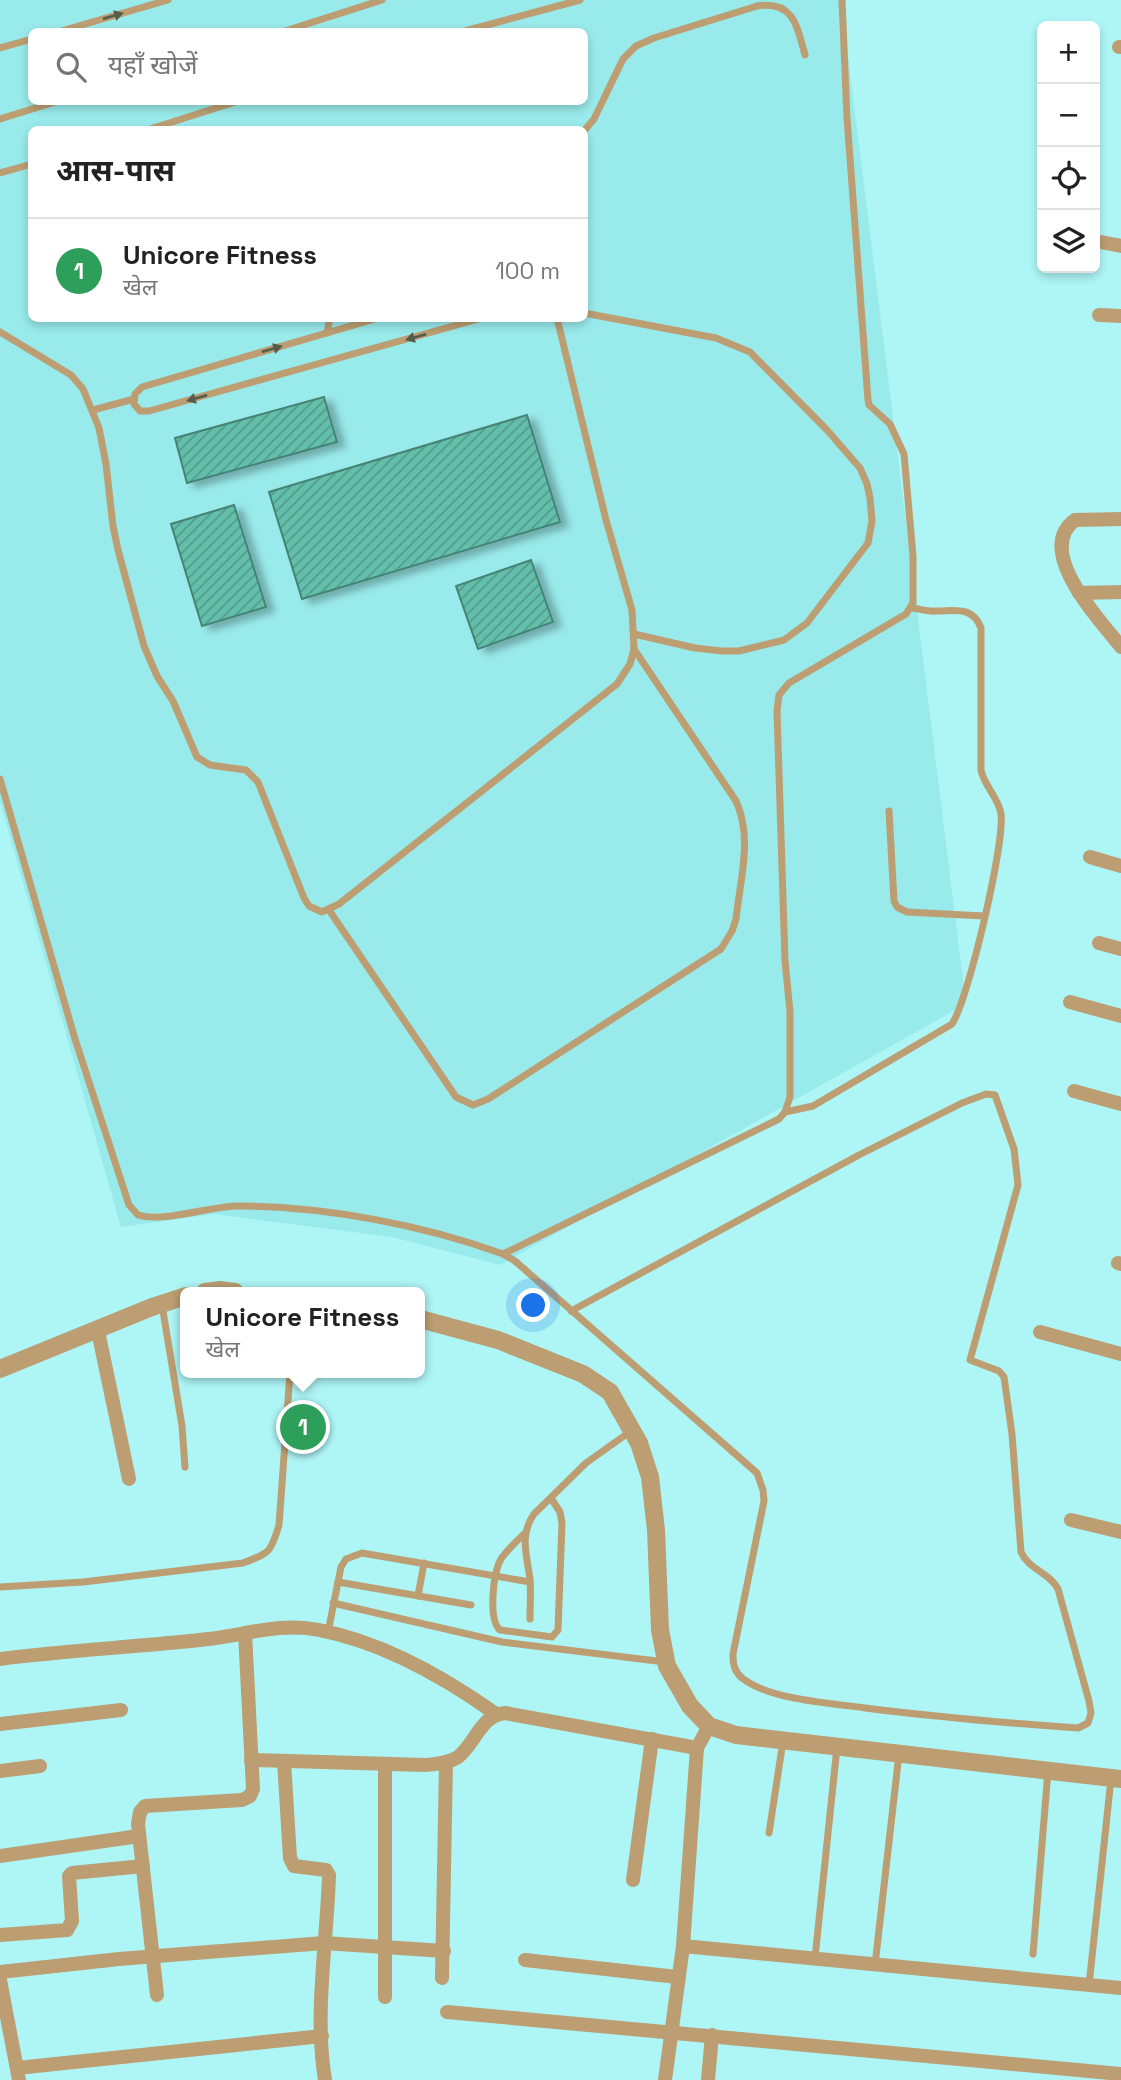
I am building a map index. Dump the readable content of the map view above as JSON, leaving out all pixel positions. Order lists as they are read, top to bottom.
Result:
{
  "page": {
    "map_buttons": ["+", "−"],
    "search": "यहाँ खोजें",
    "heading": "आस-पास",
    "list": [
      {
        "mark": "1",
        "name": "Unicore Fitness",
        "note": "खेल",
        "value": "100 m"
      }
    ],
    "popup": ["Unicore Fitness", "खेल"],
    "pins": "1"
  }
}
